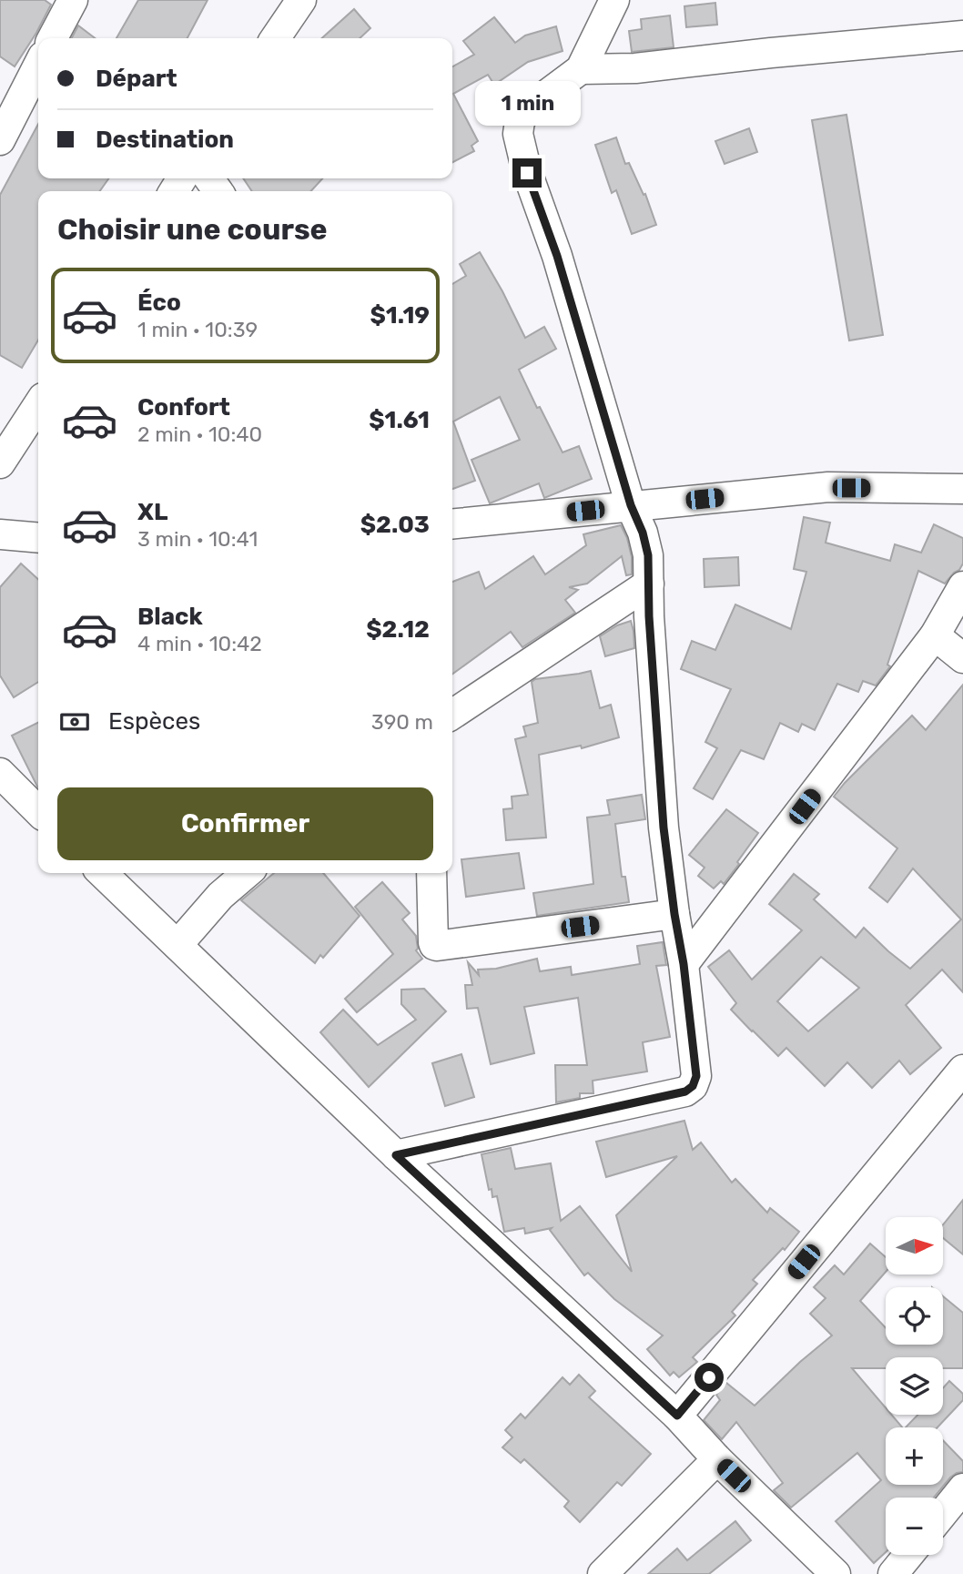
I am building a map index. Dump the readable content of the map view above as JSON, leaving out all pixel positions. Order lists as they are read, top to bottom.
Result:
{
  "north": "right",
  "page": {
    "banner": ["Départ", "Destination"],
    "bubble": "1 min",
    "heading": "Choisir une course",
    "list": [
      {
        "name": "Éco",
        "note": "1 min · 10:39",
        "value": "$1.19"
      },
      {
        "name": "Confort",
        "note": "2 min · 10:40",
        "value": "$1.61"
      },
      {
        "name": "XL",
        "note": "3 min · 10:41",
        "value": "$2.03"
      },
      {
        "name": "Black",
        "note": "4 min · 10:42",
        "value": "$2.12"
      }
    ],
    "pay": ["Espèces", "390 m"],
    "buttons": "Confirmer",
    "map_buttons": ["+", "−"]
  }
}
